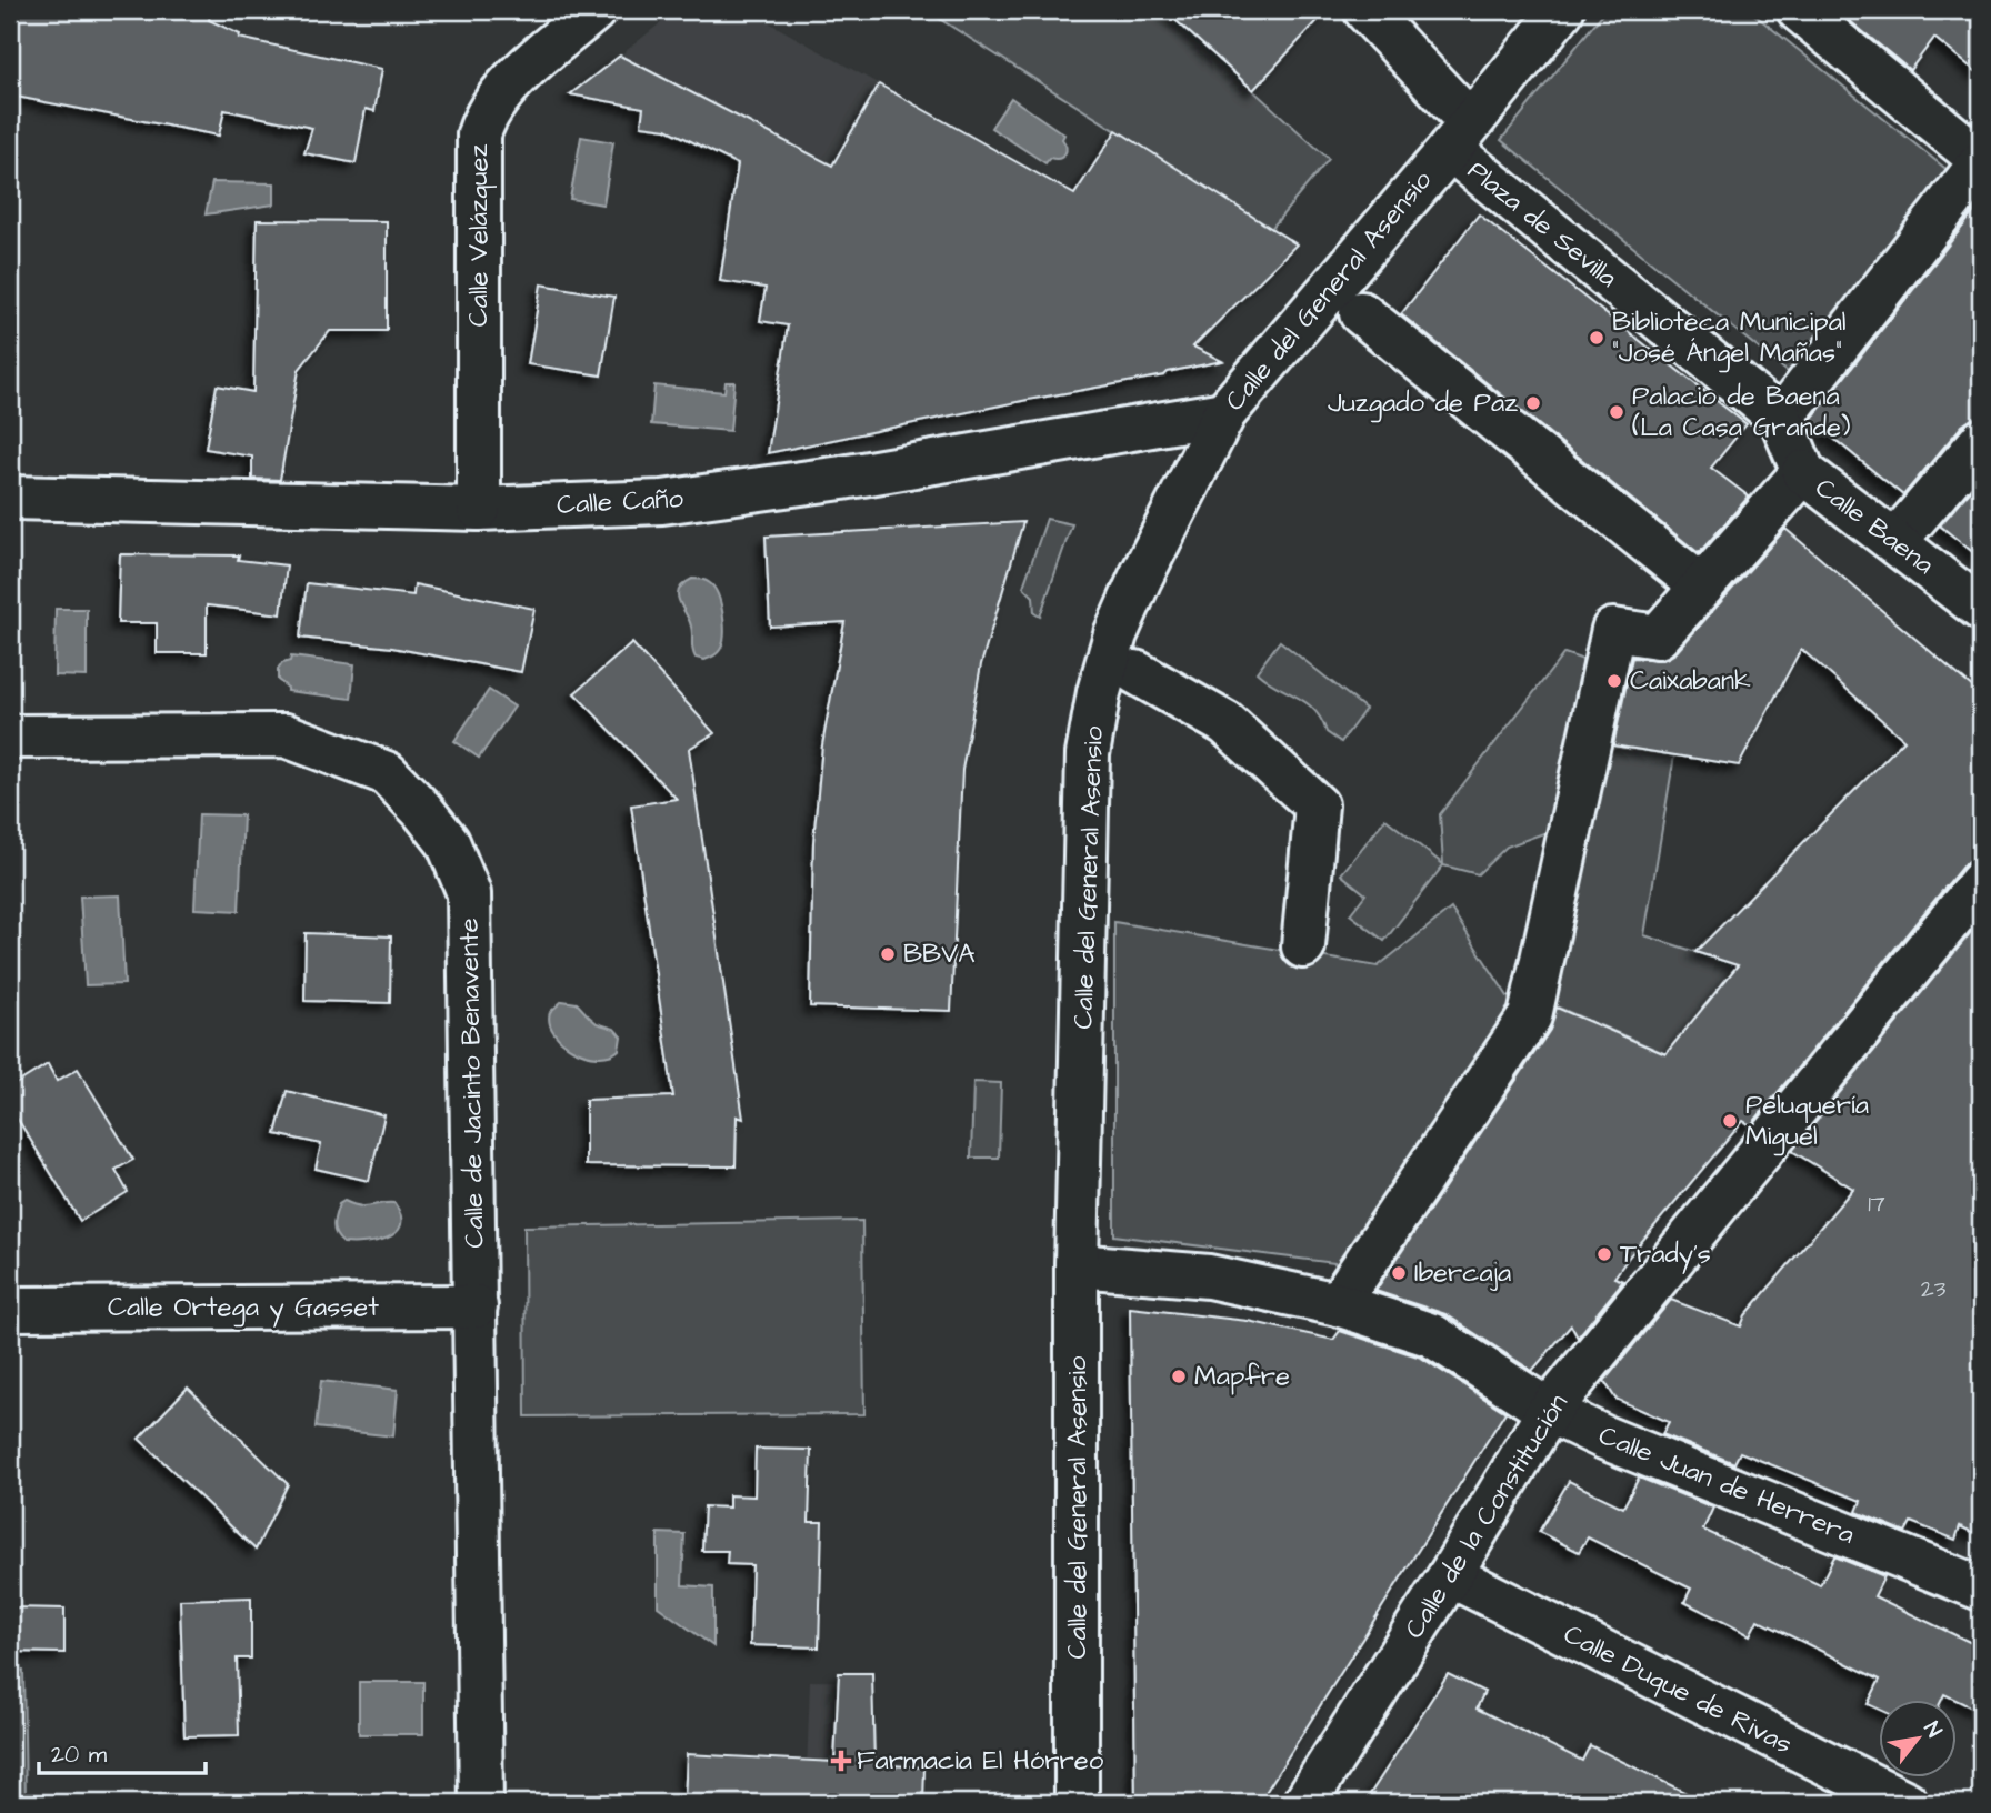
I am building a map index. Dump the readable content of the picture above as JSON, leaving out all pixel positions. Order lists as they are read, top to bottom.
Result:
{
  "streets": {
    "street": [
      "Plaza de Sevilla",
      "Calle Velázquez",
      "Calle del General Asensio",
      "Calle Caño",
      "Calle Baena",
      "Calle de Jacinto Benavente",
      "Calle Ortega y Gasset",
      "Calle Juan de Herrera",
      "Calle de la Constitución",
      "Calle Duque de Rivas"
    ]
  },
  "crossings": [
    ["Plaza de Sevilla", "Calle del General Asensio"],
    ["Calle Velázquez", "Calle Caño"],
    ["Calle del General Asensio", "Calle Caño"],
    ["Calle del General Asensio", "Calle Juan de Herrera"],
    ["Calle de Jacinto Benavente", "Calle Ortega y Gasset"],
    ["Calle Juan de Herrera", "Calle de la Constitución"],
    ["Calle de la Constitución", "Calle Duque de Rivas"]
  ],
  "places": {
    "other": [
      "Biblioteca Municipal \"José Ángel Mañas\"",
      "Juzgado de Paz",
      "Palacio de Baena (La Casa Grande)",
      "Caixabank",
      "BBVA",
      "Peluquería Miguel",
      "Trady's",
      "Ibercaja",
      "Mapfre"
    ],
    "health": ["Farmacia El Hórreo"]
  },
  "house_numbers": ["17", "23"],
  "scale_bar": "20 m",
  "north": "top right"
}
